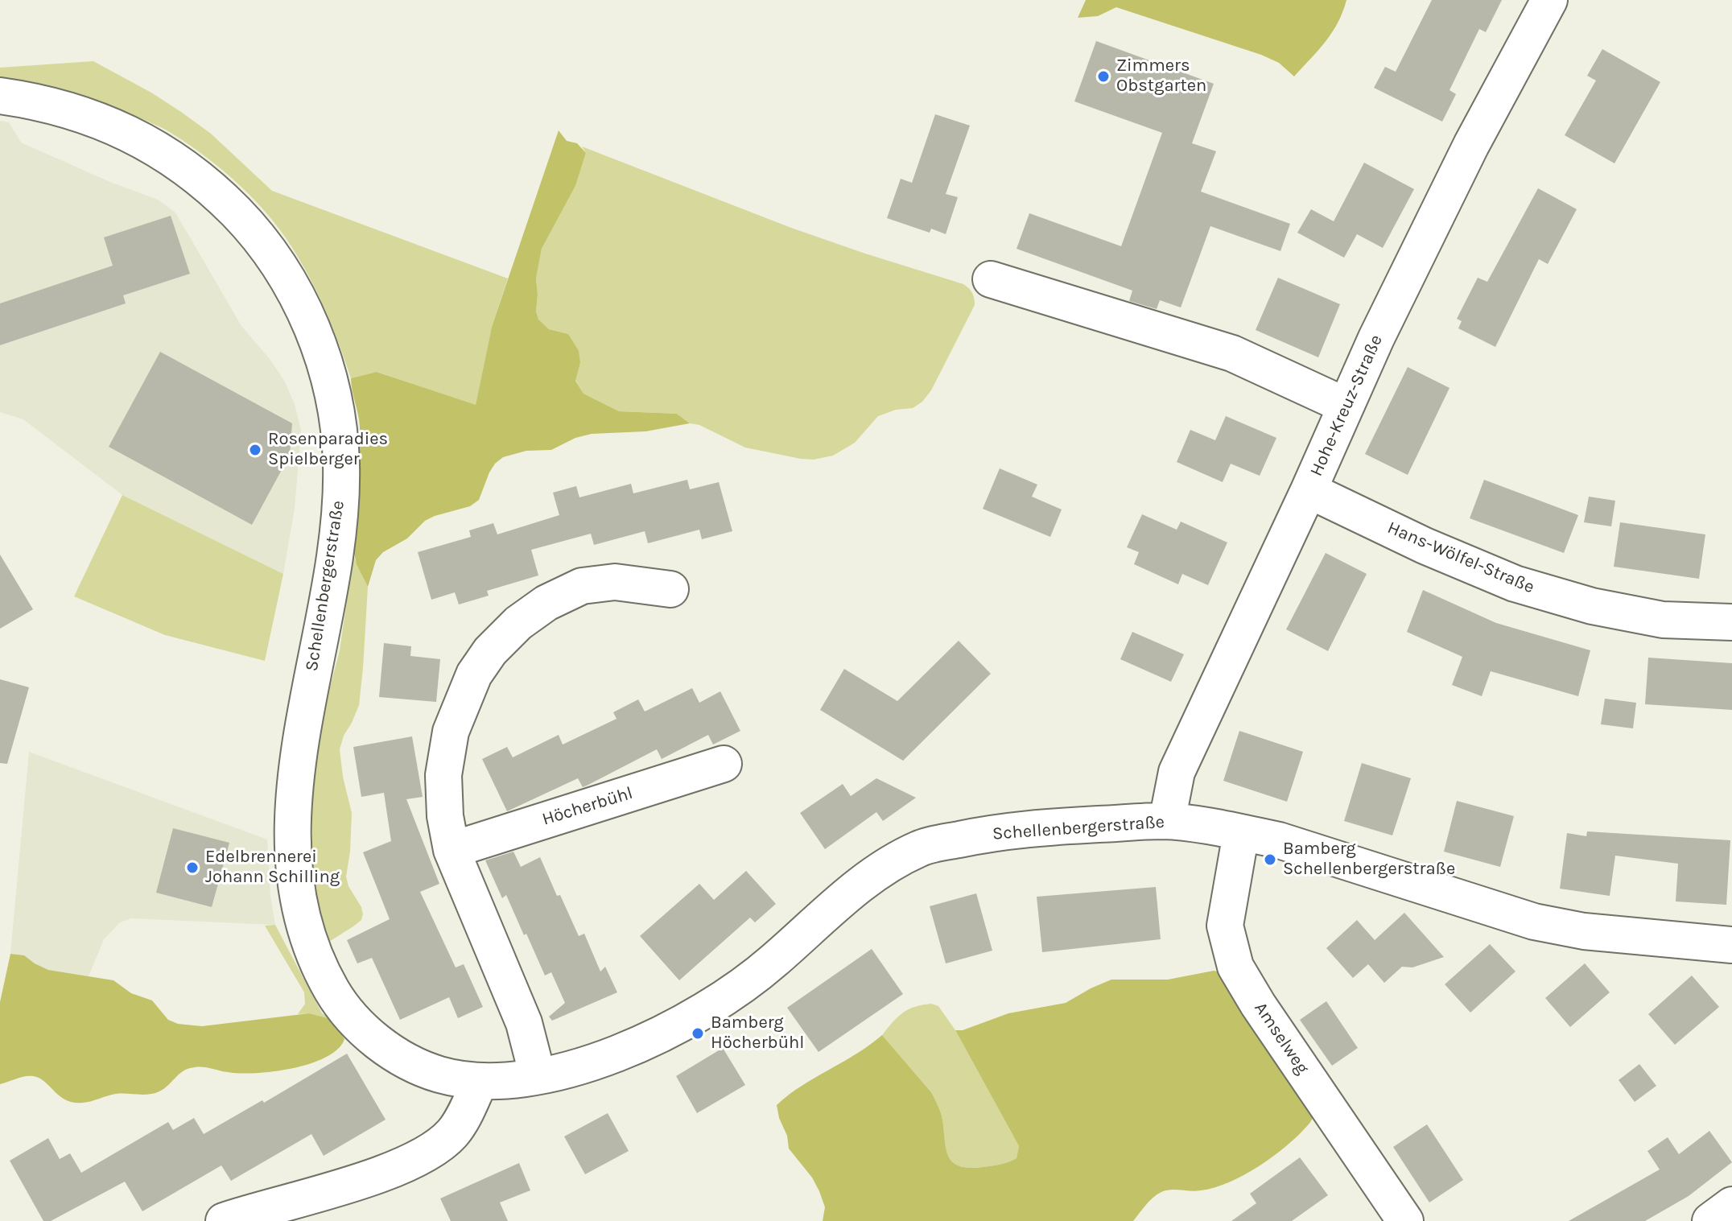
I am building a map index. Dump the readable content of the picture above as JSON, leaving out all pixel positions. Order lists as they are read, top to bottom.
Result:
{
  "streets": {
    "street": [
      "Hohe-Kreuz-Straße",
      "Hans-Wölfel-Straße",
      "Schellenbergerstraße",
      "Höcherbühl",
      "Amselweg"
    ]
  },
  "crossings": [
    ["Hohe-Kreuz-Straße", "Hans-Wölfel-Straße"],
    ["Hohe-Kreuz-Straße", "Schellenbergerstraße"],
    ["Schellenbergerstraße", "Amselweg"]
  ],
  "places": [
    "Zimmers Obstgarten",
    "Rosenparadies Spielberger",
    "Bamberg Schellenbergerstraße",
    "Edelbrennerei Johann Schilling",
    "Bamberg Höcherbühl"
  ]
}
